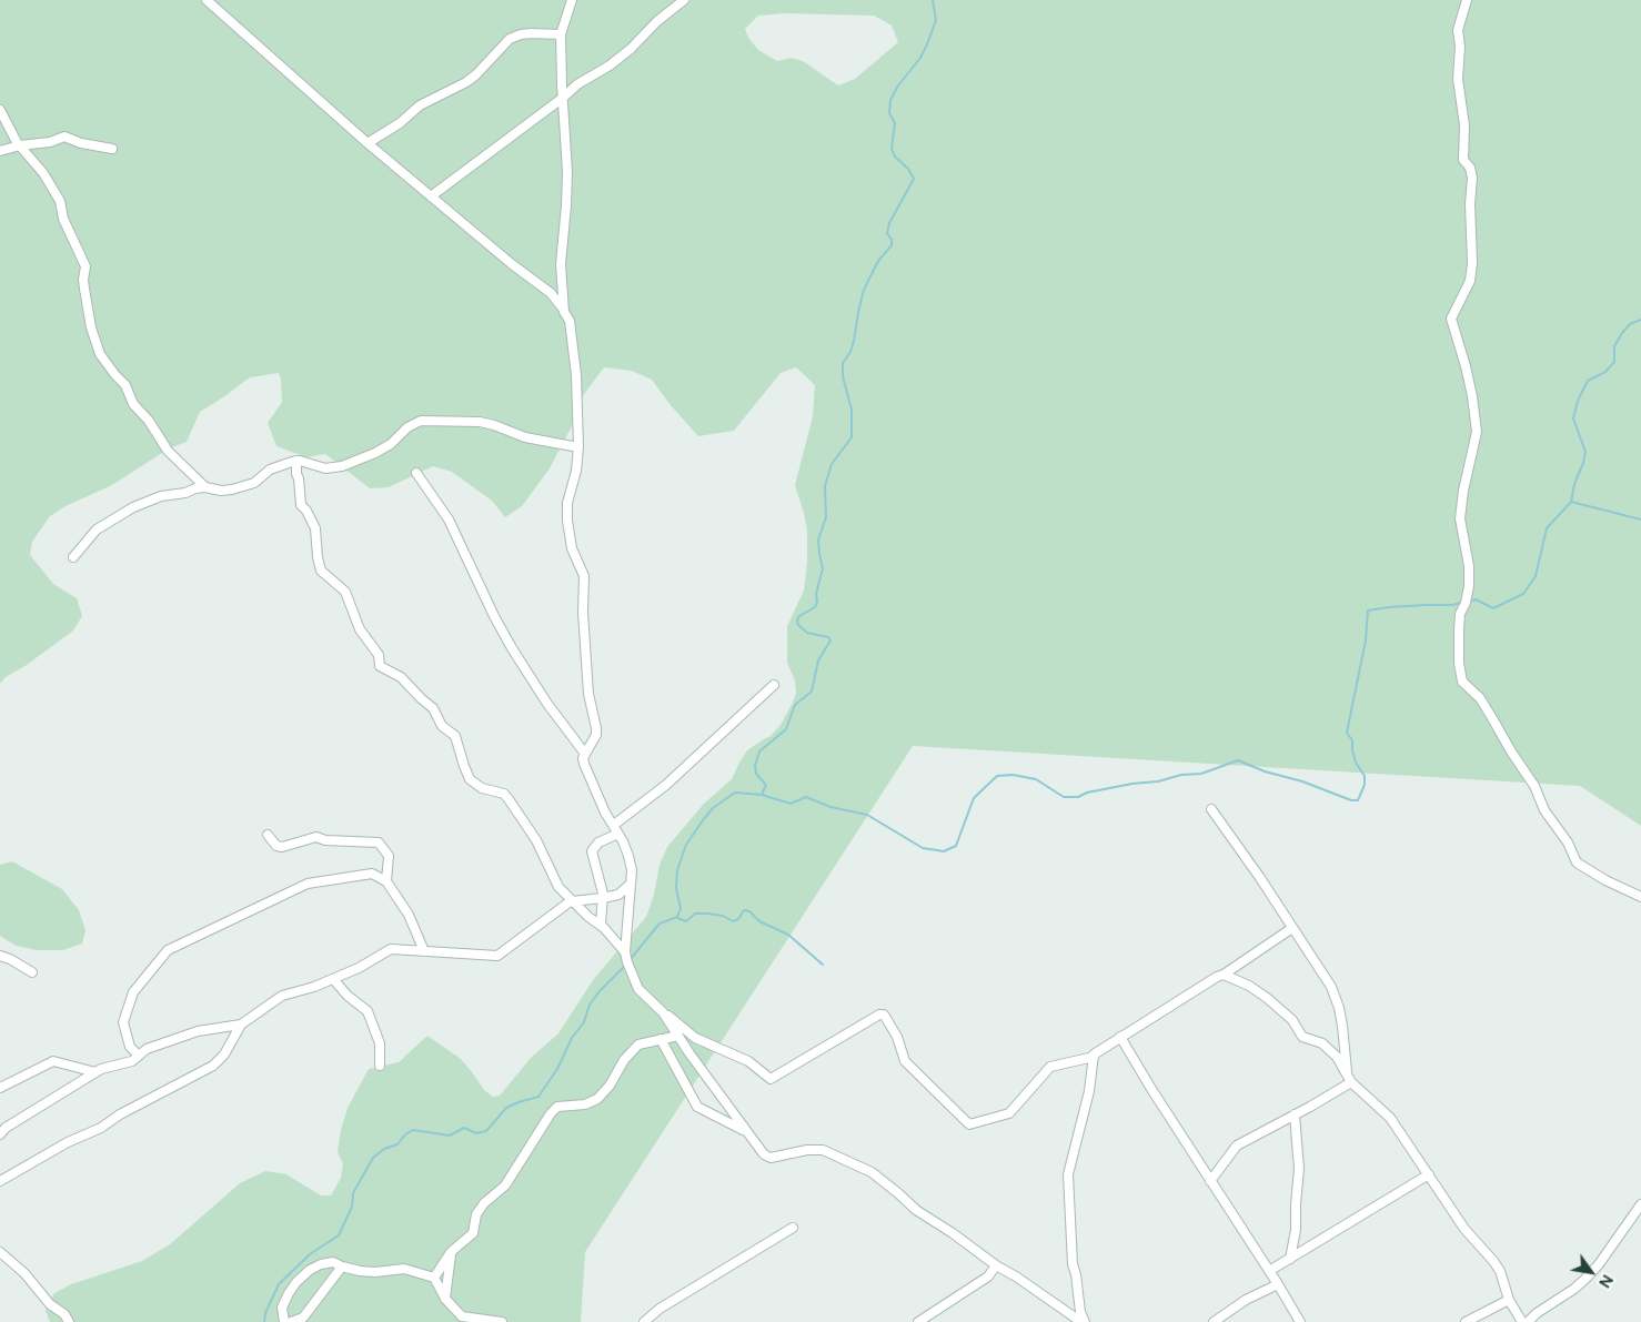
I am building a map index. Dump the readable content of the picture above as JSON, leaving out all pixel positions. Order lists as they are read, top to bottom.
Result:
{
  "north": "bottom right"
}
